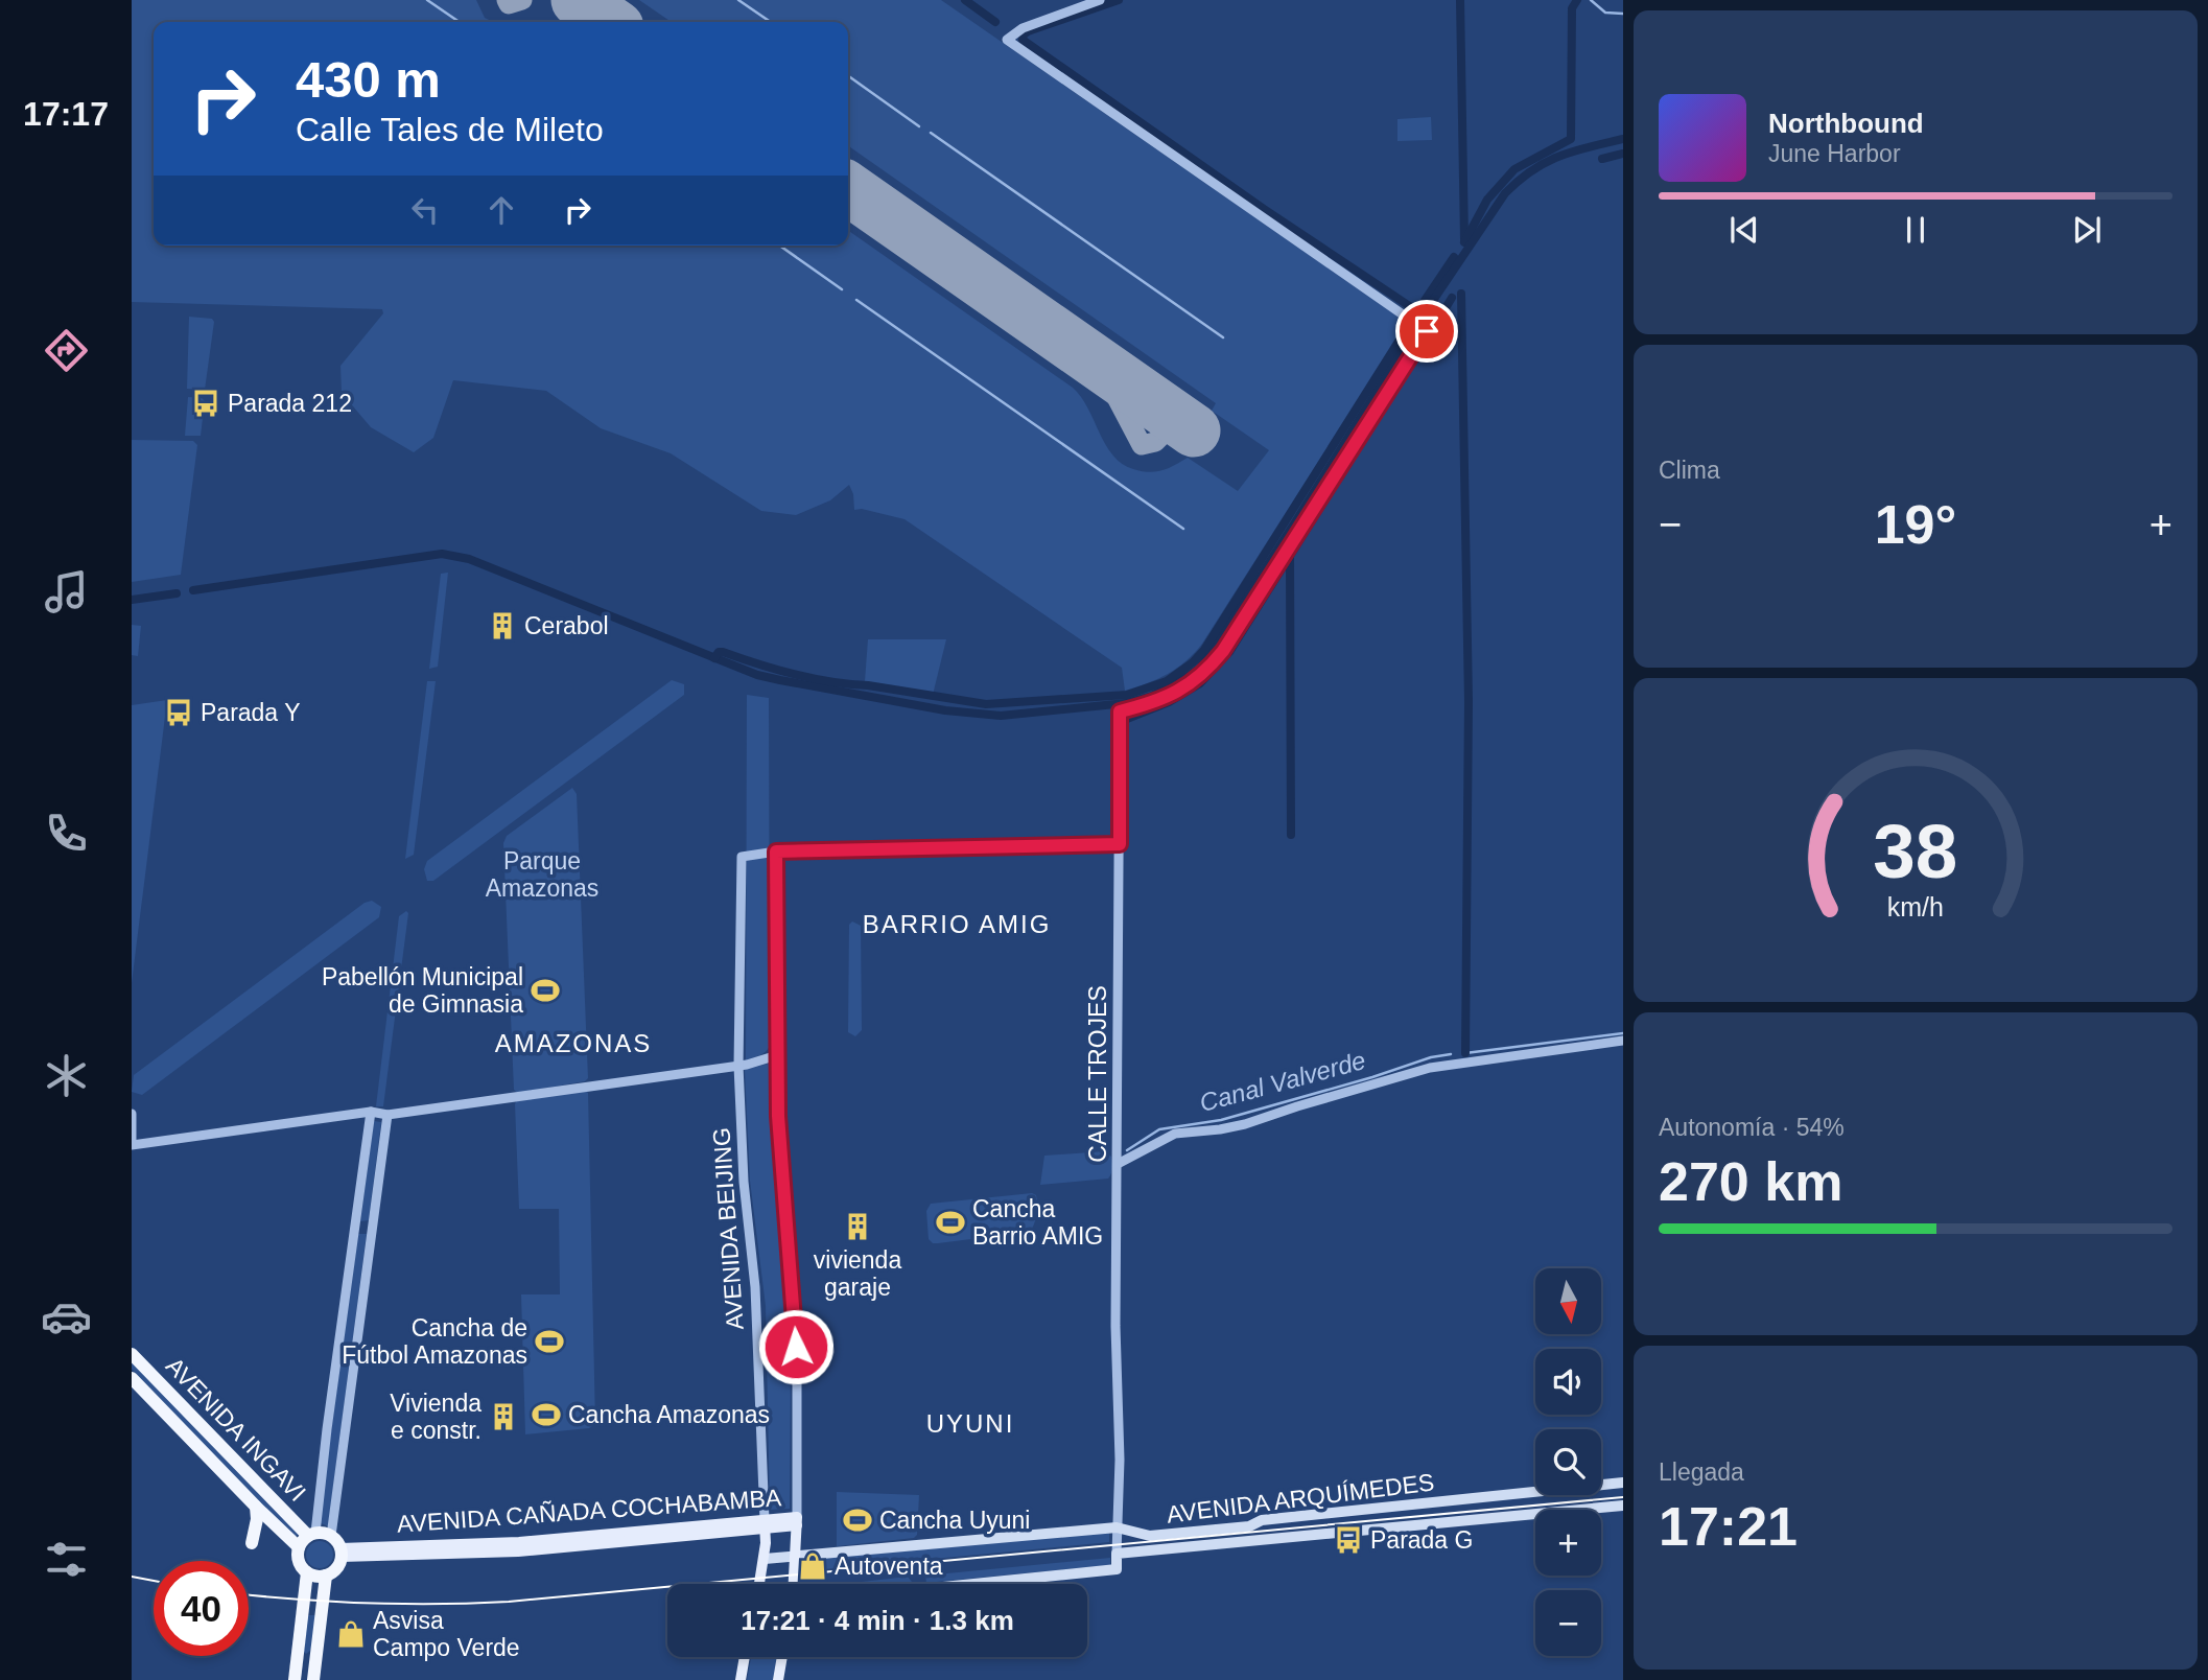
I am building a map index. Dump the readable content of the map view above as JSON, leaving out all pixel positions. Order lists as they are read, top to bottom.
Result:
{
  "streets": {
    "highway": ["AVENIDA INGAVI"],
    "main road": [
      "CALLE TROJES",
      "AVENIDA BEIJING",
      "AVENIDA ARQUÍMEDES",
      "AVENIDA CAÑADA COCHABAMBA"
    ]
  },
  "crossings": [
    ["CALLE TROJES", "AVENIDA ARQUÍMEDES"],
    ["AVENIDA BEIJING", "AVENIDA ARQUÍMEDES"],
    ["AVENIDA BEIJING", "AVENIDA CAÑADA COCHABAMBA"],
    ["AVENIDA INGAVI", "AVENIDA CAÑADA COCHABAMBA"]
  ],
  "districts": ["BARRIO AMIG", "AMAZONAS", "UYUNI"],
  "water": ["Canal Valverde"],
  "parks": ["Parque Amazonas"],
  "places": {
    "bus stop": ["Parada 212", "Parada Y", "Parada G"],
    "building": ["Cerabol", "vivienda garaje", "Vivienda e constr."],
    "sports": [
      "Pabellón Municipal de Gimnasia",
      "Cancha Barrio AMIG",
      "Cancha de Fútbol Amazonas",
      "Cancha Amazonas",
      "Cancha Uyuni"
    ],
    "shop": ["Autoventa", "Asvisa Campo Verde"]
  },
  "north": "bottom",
  "page": {
    "tabs": "17:17",
    "turn": ["430 m", "Calle Tales de Mileto"],
    "song": ["Northbound", "June Harbor"],
    "tile": [
      "Clima",
      ["Autonomía · 54%", "270 km"],
      ["Llegada", "17:21"]
    ],
    "heat": ["−", "19°", "+"],
    "map_buttons": ["+", "−"],
    "limit": "40",
    "trip": "17:21 · 4 min · 1.3 km",
    "gauge": ["38", "km/h"]
  }
}
